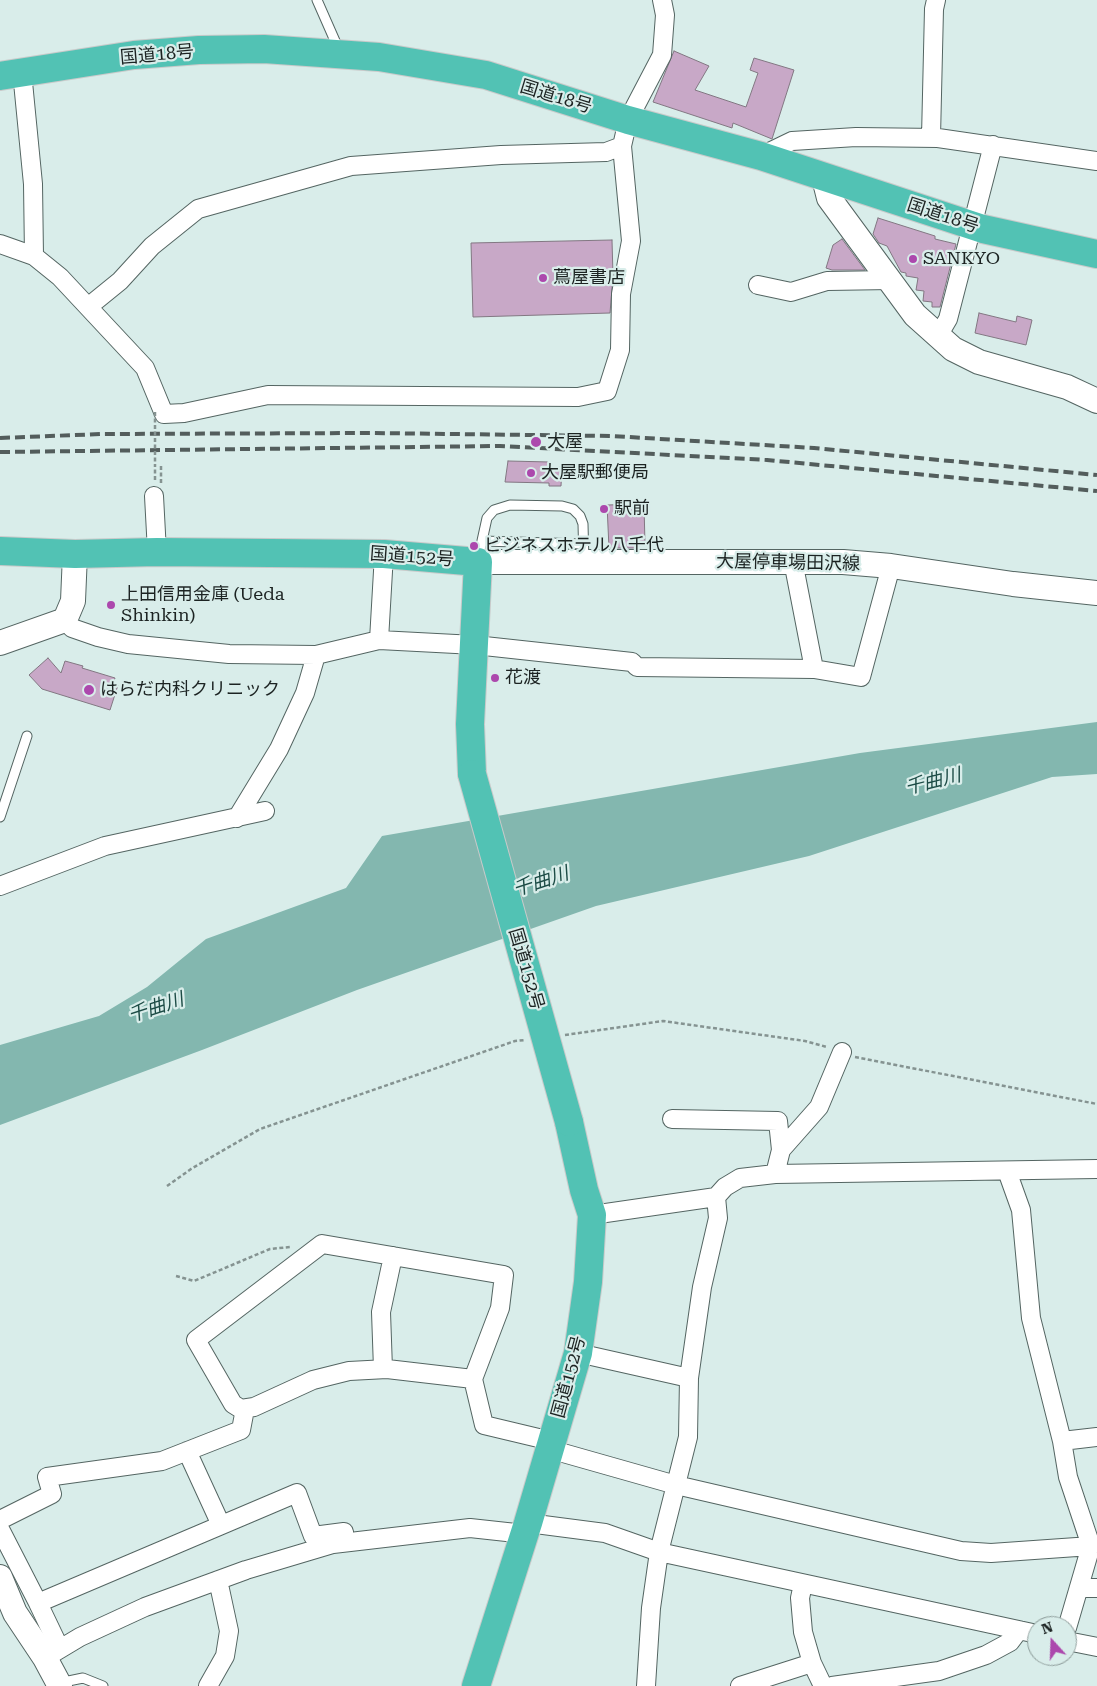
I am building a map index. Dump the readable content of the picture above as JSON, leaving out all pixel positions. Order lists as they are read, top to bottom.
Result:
{
  "streets": {
    "highway": ["国道18号", "国道152号"],
    "main road": ["大屋停車場田沢線"]
  },
  "crossings": [
    ["国道152号", "大屋停車場田沢線"]
  ],
  "water": ["千曲川"],
  "places": [
    "SANKYO",
    "蔦屋書店",
    "大屋",
    "大屋駅郵便局",
    "駅前",
    "ビジネスホテル八千代",
    "上田信用金庫 (Ueda Shinkin)",
    "花渡",
    "はらだ内科クリニック"
  ],
  "north": "top"
}
